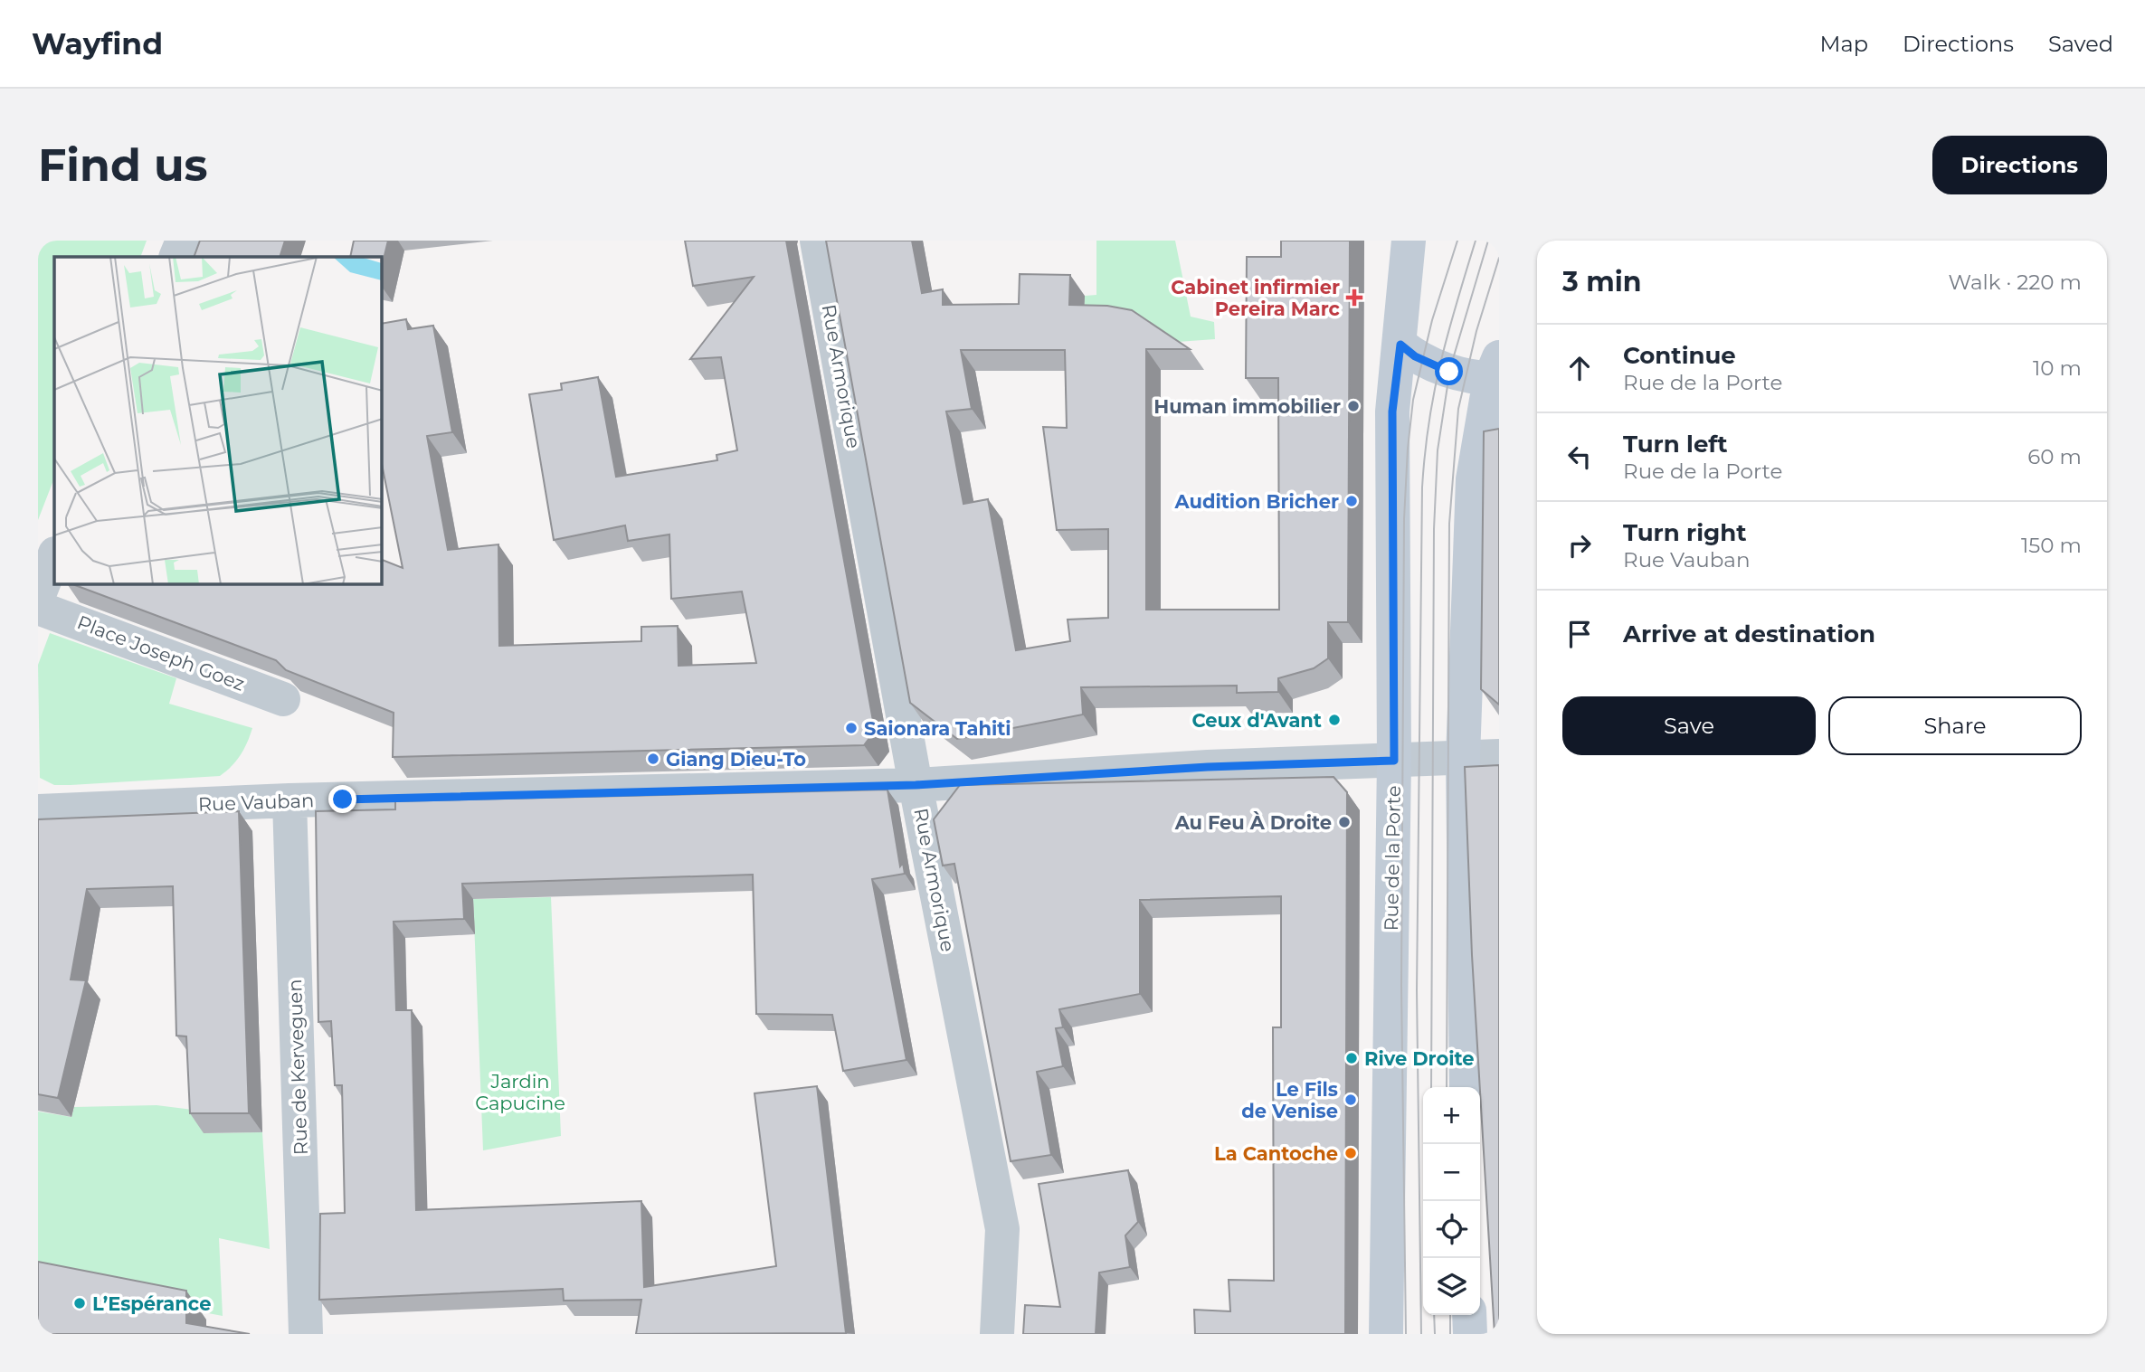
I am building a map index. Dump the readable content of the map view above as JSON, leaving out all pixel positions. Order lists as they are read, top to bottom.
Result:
{
  "streets": {
    "main road": ["Rue de la Porte"],
    "street": [
      "Rue Armorique",
      "Place Joseph Goez",
      "Rue Vauban",
      "Rue de Kerveguen"
    ]
  },
  "crossings": [
    ["Rue Armorique", "Rue Vauban"],
    ["Rue Vauban", "Rue de la Porte"],
    ["Rue Vauban", "Rue de Kerveguen"]
  ],
  "parks": ["Jardin Capucine"],
  "places": {
    "health": ["Cabinet infirmier Pereira Marc"],
    "other": [
      "Human immobilier",
      "Audition Bricher",
      "Ceux d'Avant",
      "Saionara Tahiti",
      "Giang Dieu-To",
      "Au Feu À Droite",
      "Rive Droite",
      "Le Fils de Venise",
      "La Cantoche",
      "L’Espérance"
    ]
  },
  "page": {
    "header": "Wayfind",
    "nav": ["Map", "Directions", "Saved"],
    "buttons": [
      "Directions",
      ["Save", "Share"]
    ],
    "title": "Find us",
    "heading": ["3 min", "Walk · 220 m"],
    "list": [
      ["Continue", "Rue de la Porte", "10 m"],
      ["Turn left", "Rue de la Porte", "60 m"],
      ["Turn right", "Rue Vauban", "150 m"],
      "Arrive at destination"
    ],
    "map_buttons": ["+", "−"]
  }
}
